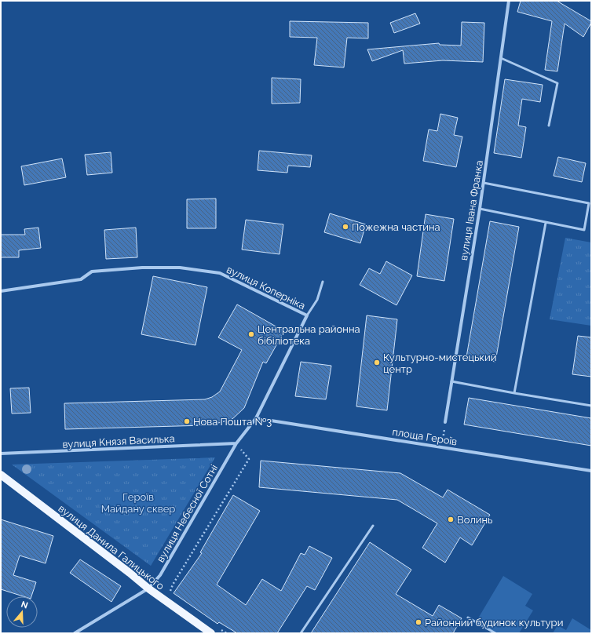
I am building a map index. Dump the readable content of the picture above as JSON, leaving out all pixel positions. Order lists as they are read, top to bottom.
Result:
{
  "streets": {
    "main road": ["вулиця Данила Галицького"],
    "street": [
      "вулиця Івана Франка",
      "вулиця Коперніка",
      "площа Героїв",
      "вулиця Князя Василька",
      "вулиця Небесної Сотні"
    ]
  },
  "crossings": [
    ["вулиця Коперніка", "площа Героїв"],
    ["вулиця Коперніка", "вулиця Князя Василька"],
    ["вулиця Коперніка", "вулиця Небесної Сотні"],
    ["вулиця Князя Василька", "вулиця Небесної Сотні"],
    ["вулиця Небесної Сотні", "вулиця Данила Галицького"]
  ],
  "parks": ["Героїв Майдану сквер"],
  "places": [
    "Пожежна частина",
    "Центральна районна бібіліотека",
    "Культурно-мистецький центр",
    "Нова Пошта №3",
    "Волинь",
    "Районний будинок культури"
  ],
  "north": "top"
}
